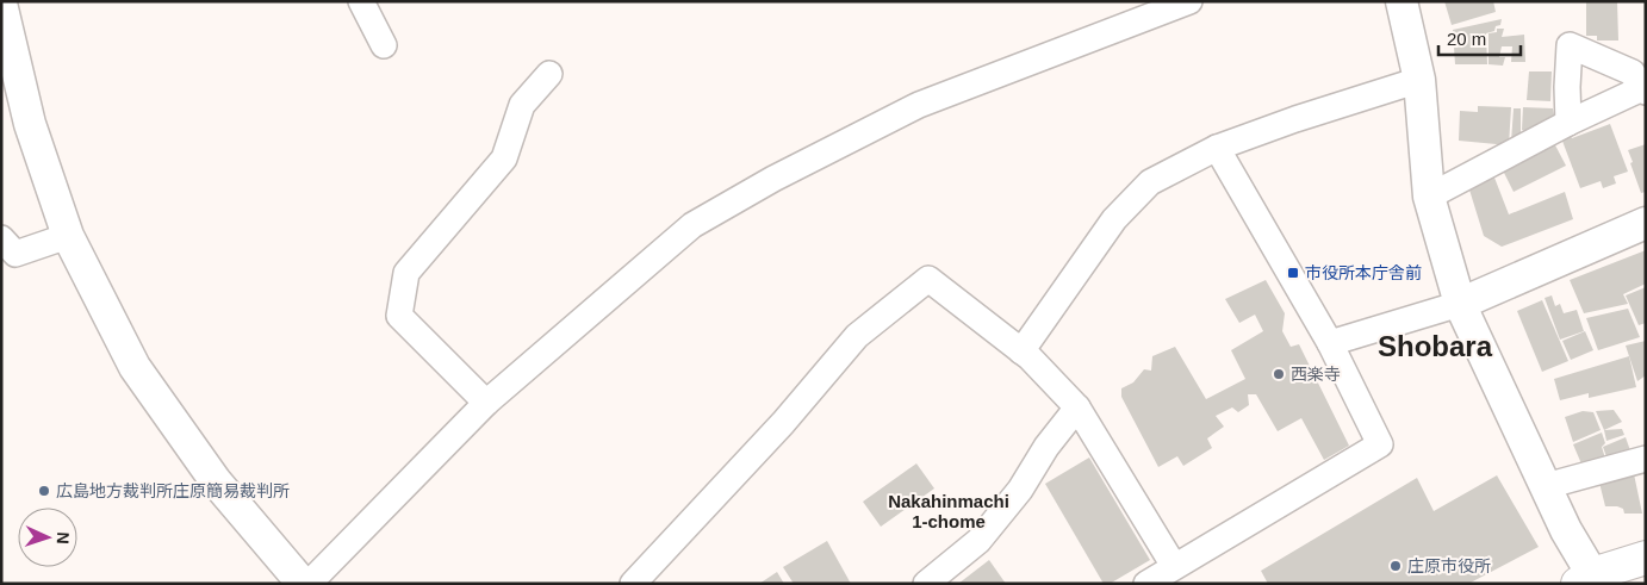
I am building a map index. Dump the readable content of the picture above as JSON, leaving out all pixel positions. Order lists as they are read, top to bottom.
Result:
{
  "districts": ["Shobara", "Nakahinmachi 1-chome"],
  "places": {
    "transit": ["市役所本庁舎前"],
    "other": ["西楽寺", "広島地方裁判所庄原簡易裁判所", "庄原市役所"]
  },
  "scale_bar": "20 m",
  "north": "right"
}
